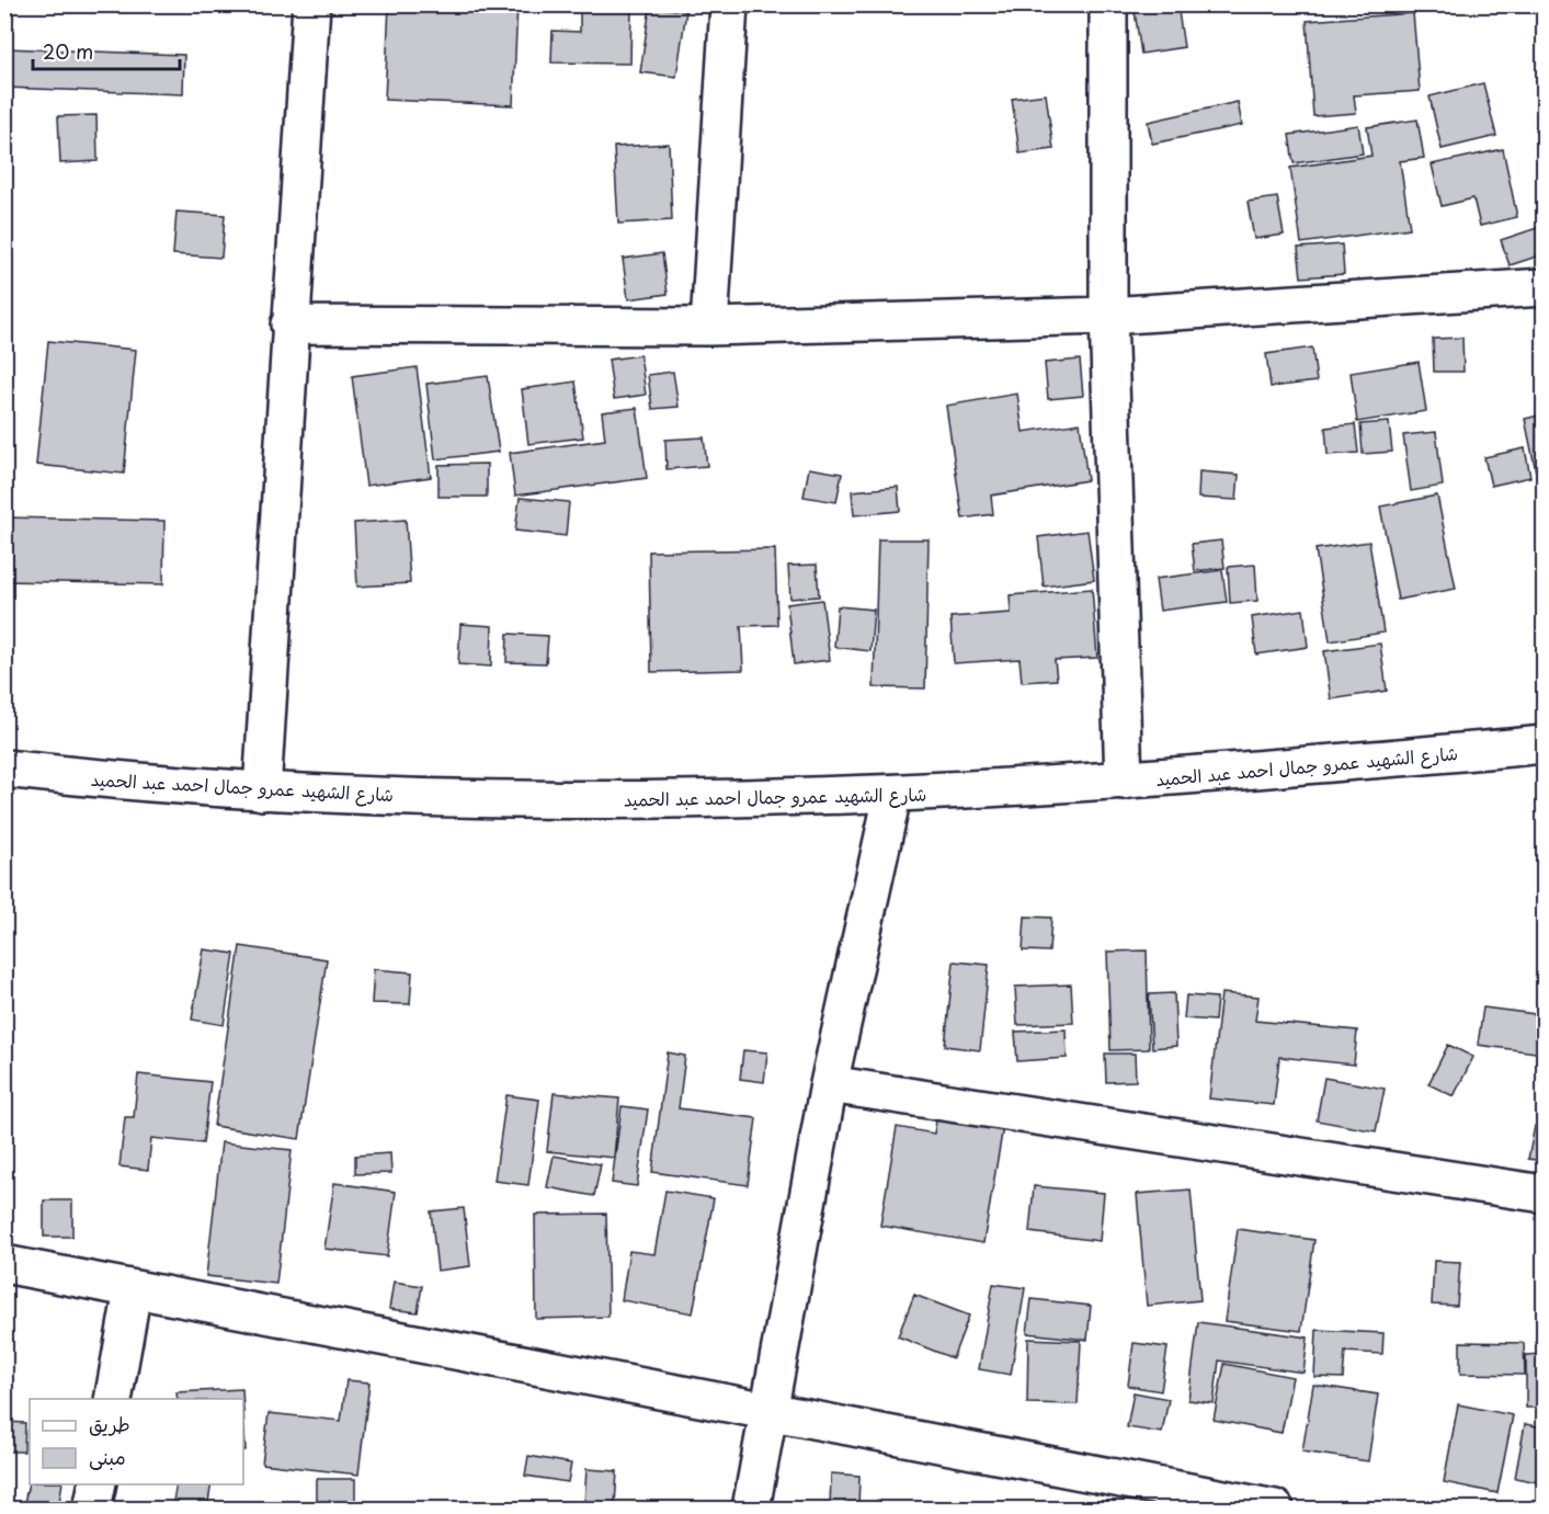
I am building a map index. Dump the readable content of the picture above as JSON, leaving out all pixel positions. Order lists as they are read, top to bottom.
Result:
{
  "streets": {
    "street": ["شارع الشهيد عمرو جمال احمد عبد الحميد"]
  },
  "legend": ["طريق", "مبنى"],
  "scale_bar": "20 m"
}
